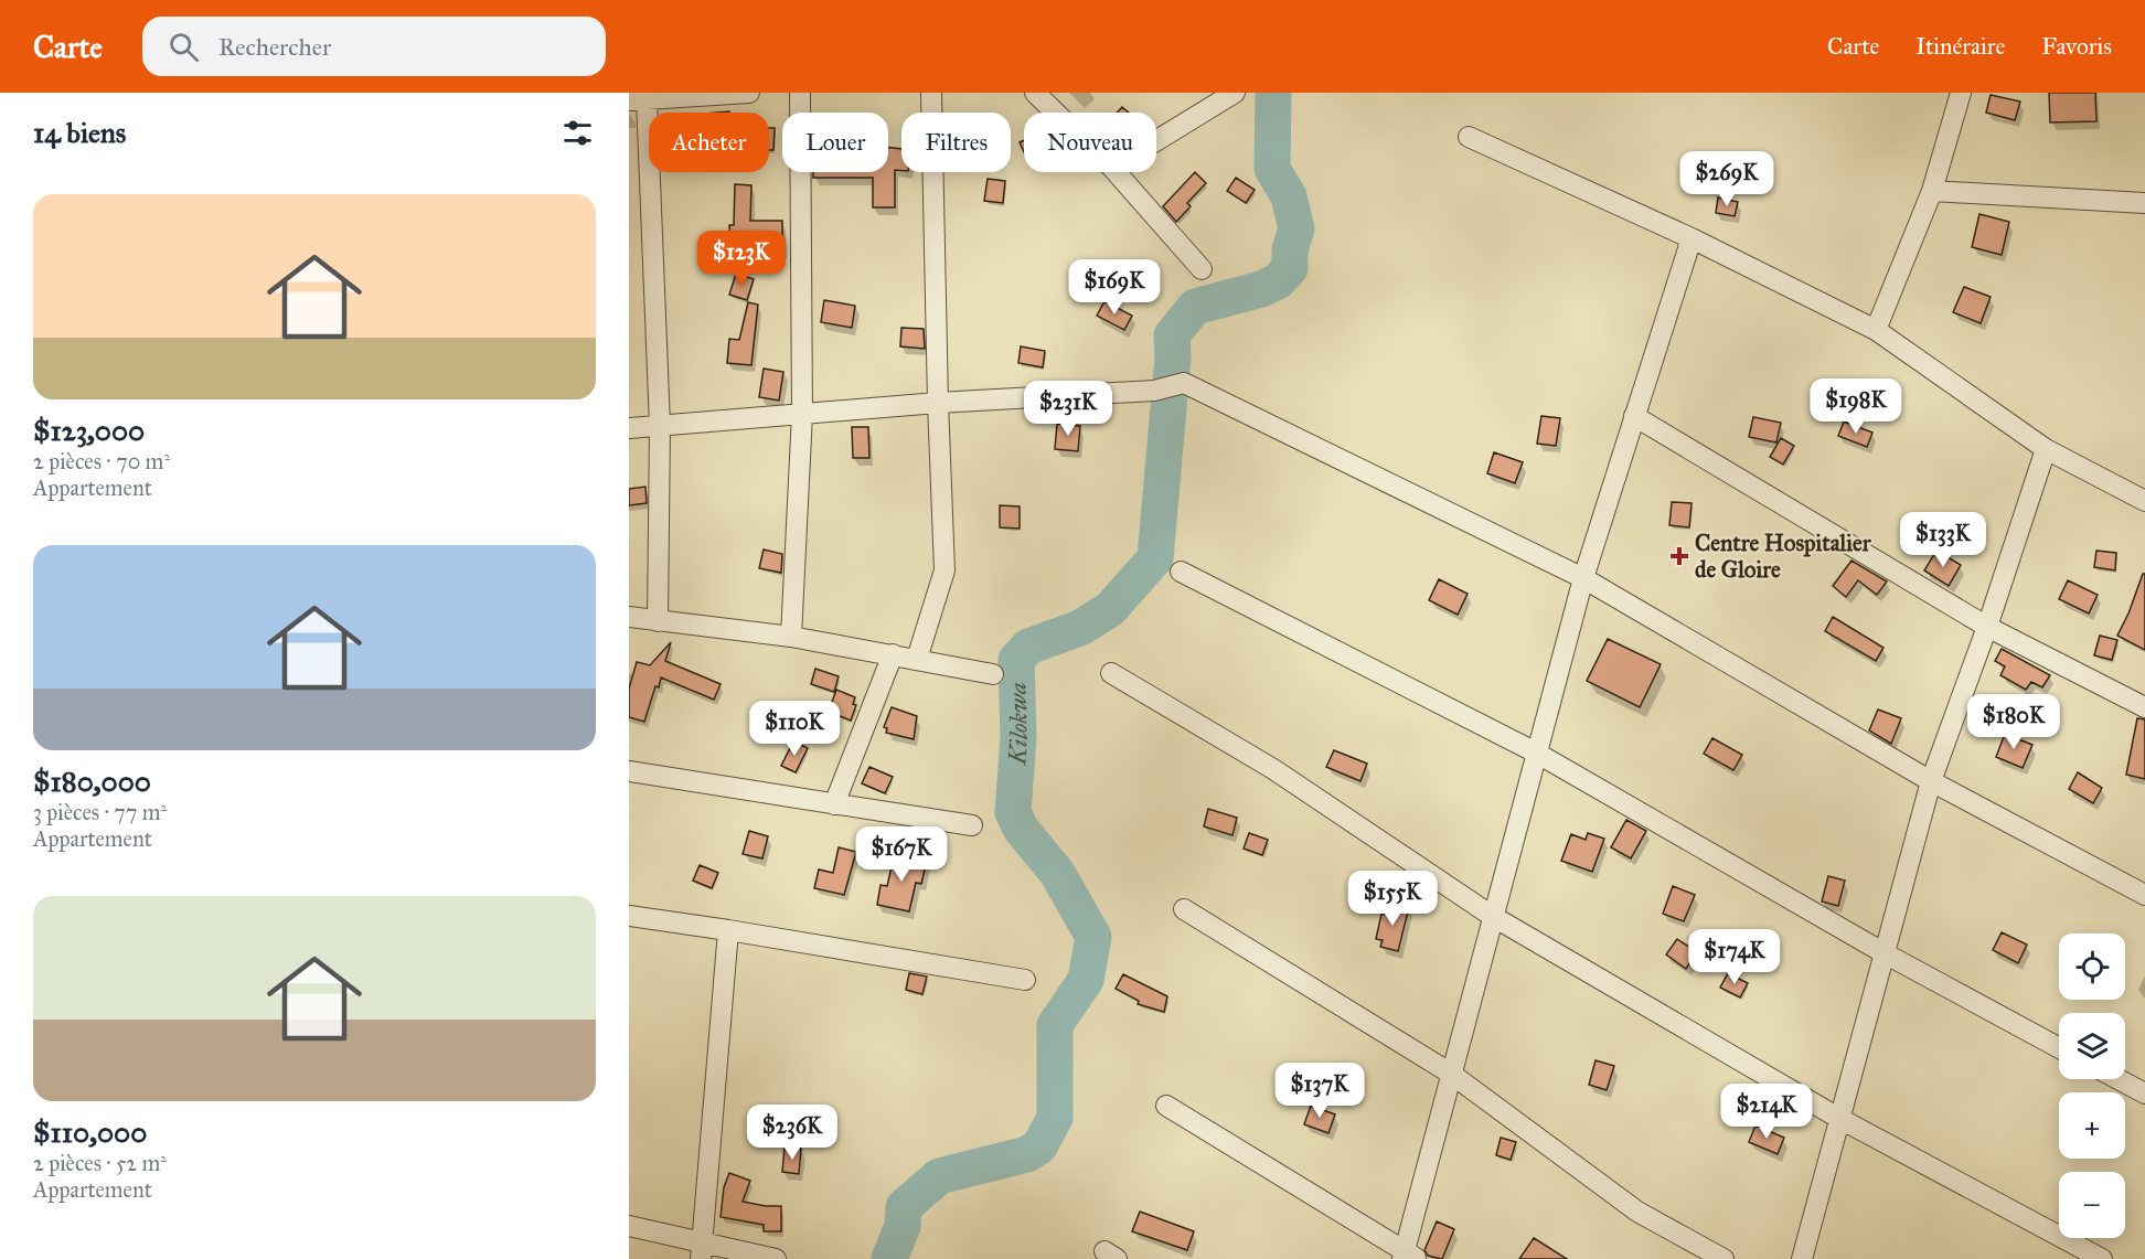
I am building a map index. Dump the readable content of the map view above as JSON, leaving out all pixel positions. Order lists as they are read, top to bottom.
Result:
{
  "water": ["Kilokwa"],
  "places": {
    "health": ["Centre Hospitalier de Gloire"]
  },
  "page": {
    "header": "Carte",
    "search": "Rechercher",
    "nav": ["Carte", "Itinéraire", "Favoris"],
    "heading": "14 biens",
    "chip": [
      "Acheter",
      "Louer",
      "Filtres",
      "Nouveau"
    ],
    "price": [
      "$269K",
      "$123K",
      "$169K",
      "$198K",
      "$231K",
      "$133K",
      "$180K",
      "$110K",
      "$167K",
      "$155K",
      "$174K",
      "$137K",
      "$214K",
      "$236K"
    ],
    "list": [
      {
        "name": "$123,000",
        "note": "2 pièces · 70 m² · Appartement"
      },
      {
        "name": "$180,000",
        "note": "3 pièces · 77 m² · Appartement"
      },
      {
        "name": "$110,000",
        "note": "2 pièces · 52 m² · Appartement"
      }
    ],
    "map_buttons": ["+", "−"]
  }
}
